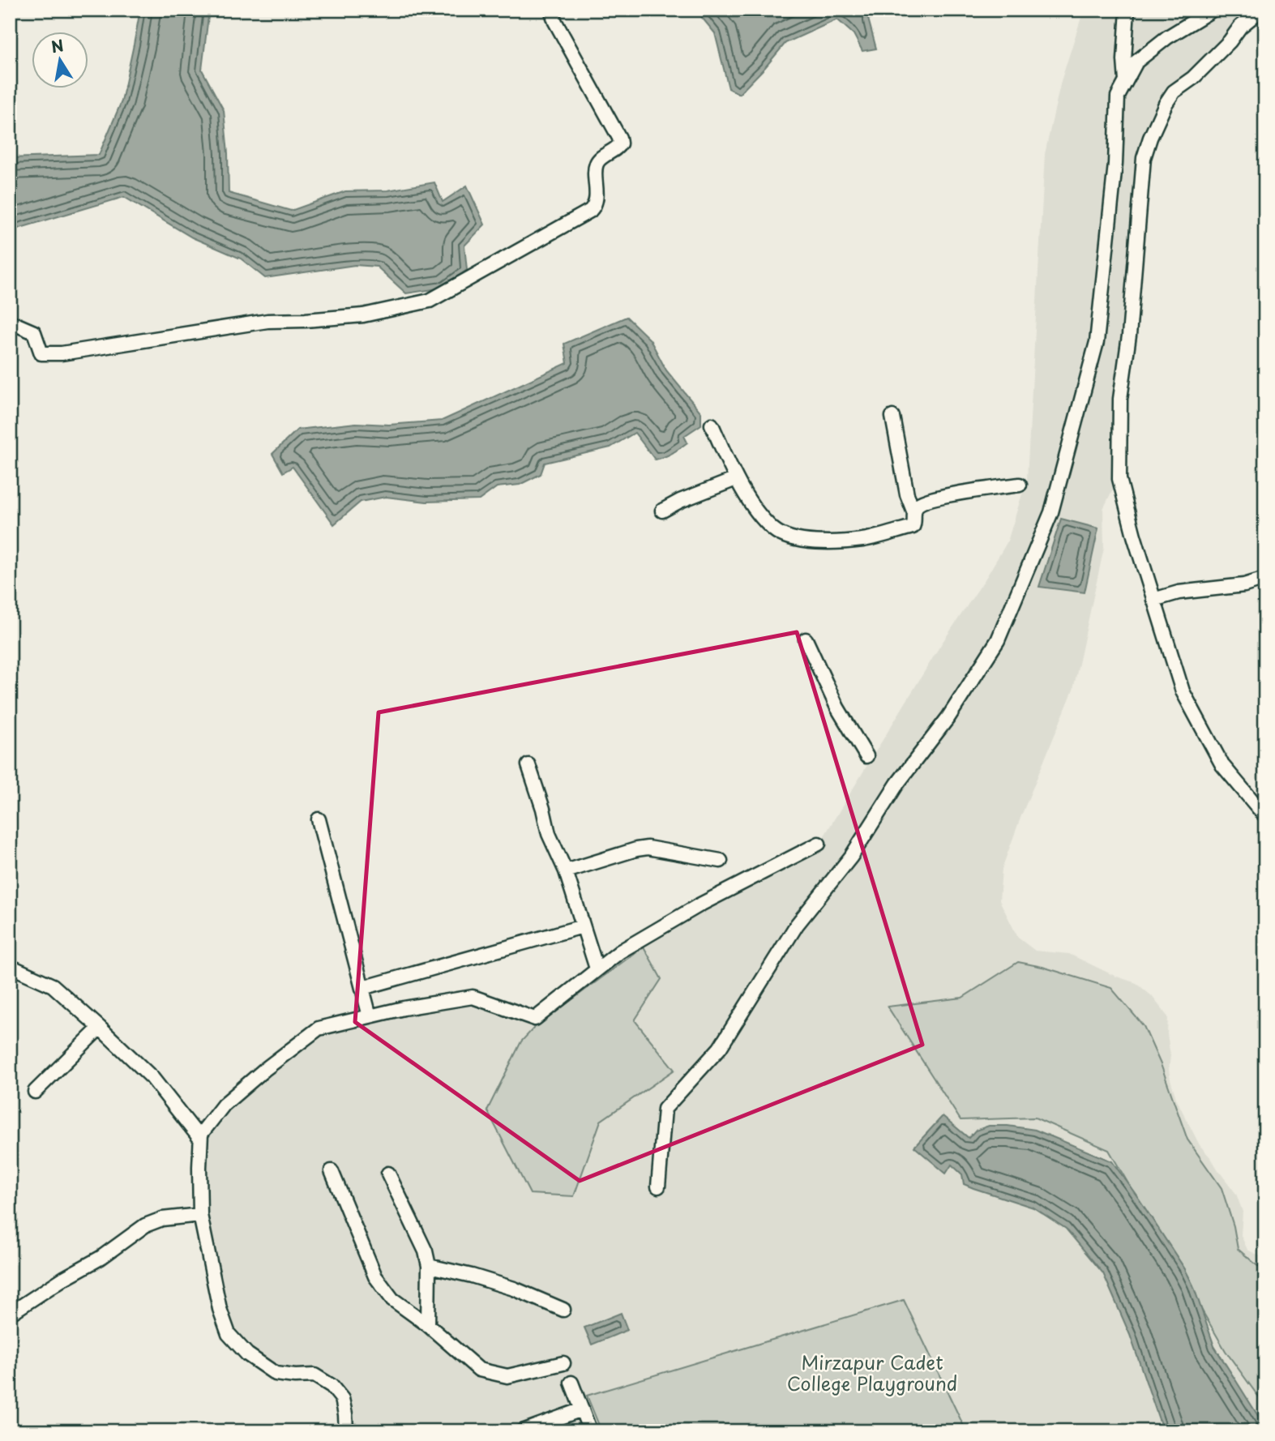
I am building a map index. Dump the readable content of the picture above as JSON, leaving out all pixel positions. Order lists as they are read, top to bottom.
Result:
{
  "parks": ["Mirzapur Cadet College Playground"],
  "north": "top"
}
